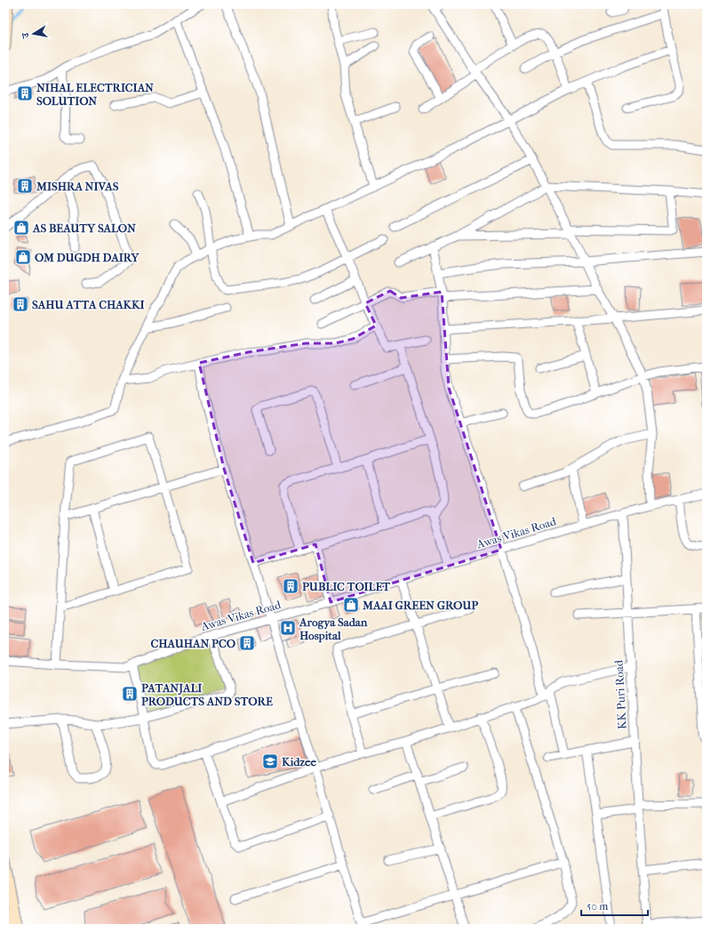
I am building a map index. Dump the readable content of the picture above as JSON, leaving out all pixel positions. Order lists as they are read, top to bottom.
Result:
{
  "streets": {
    "street": ["Awas Vikas Road", "KK Puri Road"]
  },
  "crossings": [
    ["Awas Vikas Road", "KK Puri Road"]
  ],
  "places": {
    "building": [
      "NIHAL ELECTRICIAN SOLUTION",
      "MISHRA NIVAS",
      "SAHU ATTA CHAKKI",
      "PUBLIC TOILET",
      "CHAUHAN PCO",
      "PATANJALI PRODUCTS AND STORE"
    ],
    "shop": ["AS BEAUTY SALON", "OM DUGDH DAIRY", "MAAI GREEN GROUP"],
    "hospital": ["Arogya Sadan Hospital"],
    "school or university": ["Kidzee"]
  },
  "scale_bar": "50 m",
  "north": "left"
}
